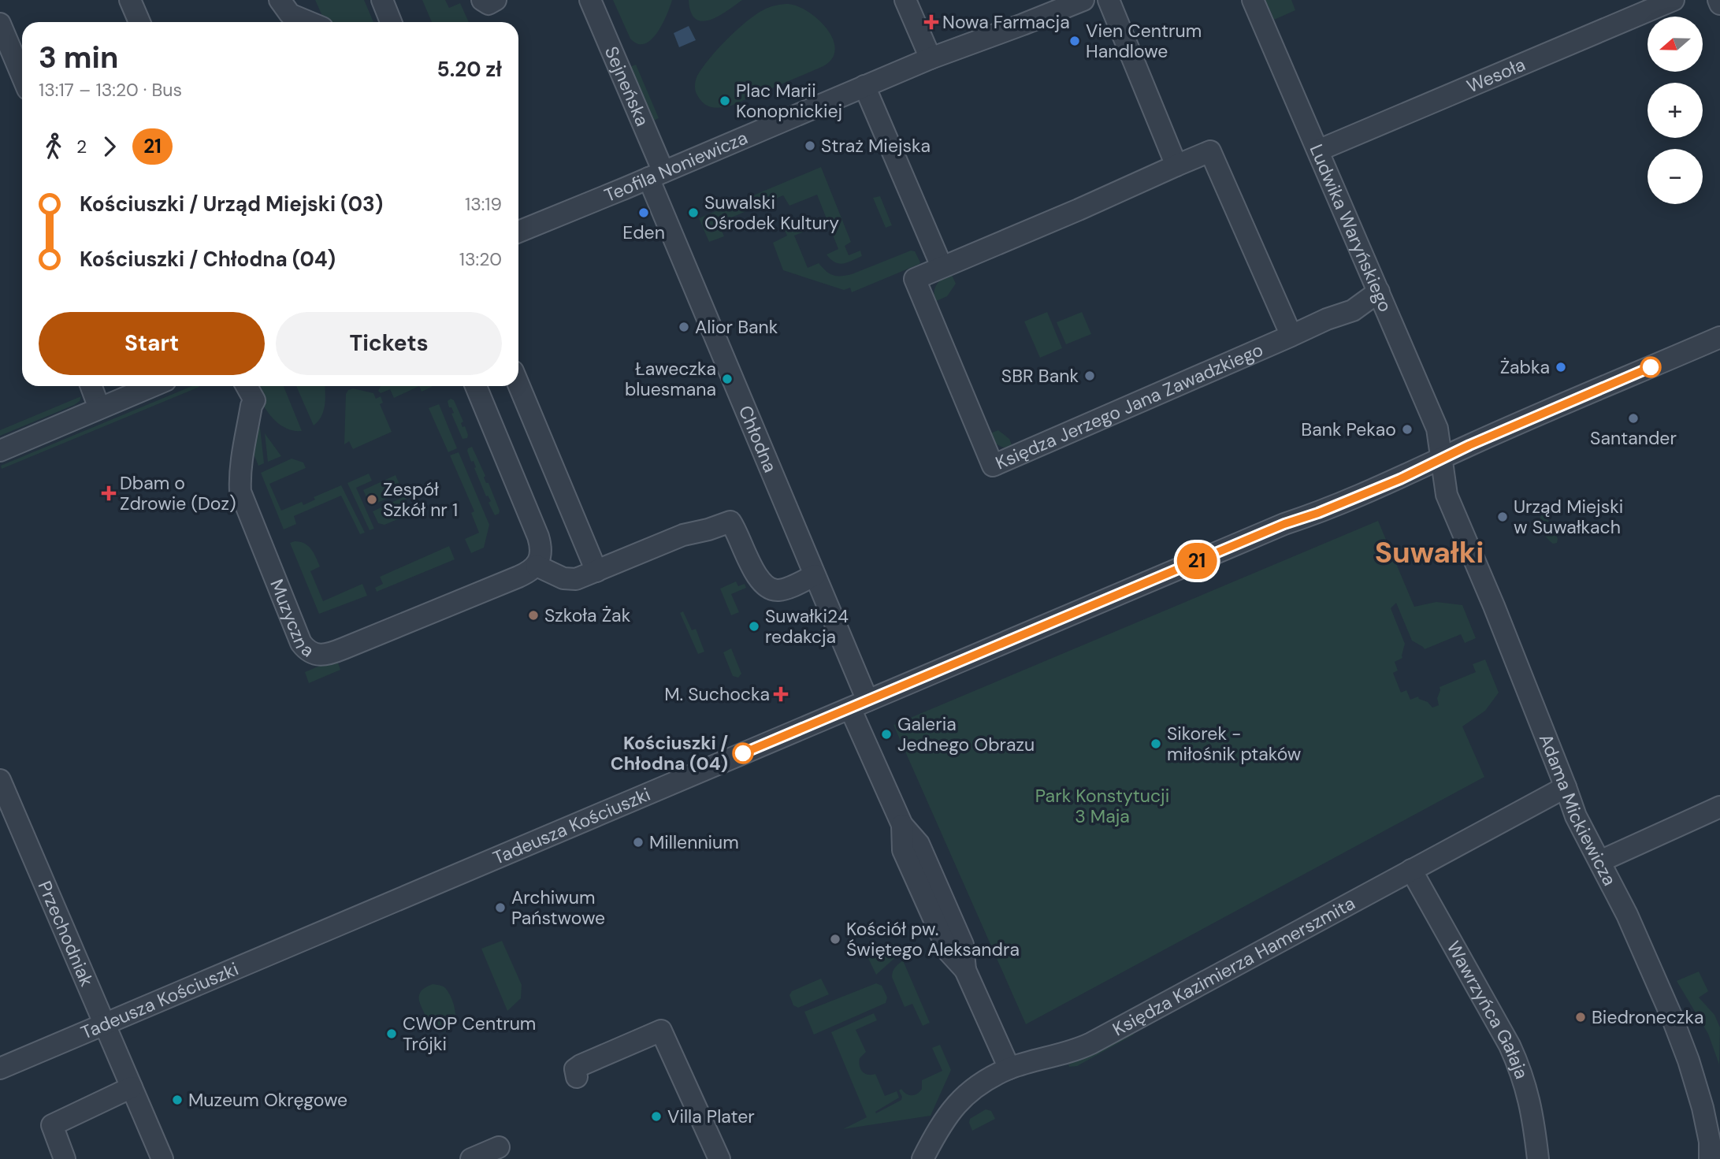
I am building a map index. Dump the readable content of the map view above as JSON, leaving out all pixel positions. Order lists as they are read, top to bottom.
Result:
{
  "streets": {
    "street": [
      "Wesoła",
      "Sejneńska",
      "Teofila Noniewicza",
      "Ludwika Waryńskiego",
      "Księdza Jerzego Jana Zawadzkiego",
      "Chłodna",
      "Muzyczna",
      "Adama Mickiewicza",
      "Tadeusza Kościuszki",
      "Przechodniak",
      "Księdza Kazimierza Hamerszmita",
      "Wawrzyńca Gałaja"
    ]
  },
  "crossings": [
    ["Wesoła", "Ludwika Waryńskiego"],
    ["Sejneńska", "Teofila Noniewicza"],
    ["Sejneńska", "Chłodna"],
    ["Teofila Noniewicza", "Chłodna"],
    ["Ludwika Waryńskiego", "Księdza Jerzego Jana Zawadzkiego"],
    ["Ludwika Waryńskiego", "Adama Mickiewicza"],
    ["Ludwika Waryńskiego", "Tadeusza Kościuszki"],
    ["Chłodna", "Tadeusza Kościuszki"],
    ["Chłodna", "Księdza Kazimierza Hamerszmita"],
    ["Adama Mickiewicza", "Tadeusza Kościuszki"],
    ["Adama Mickiewicza", "Księdza Kazimierza Hamerszmita"],
    ["Tadeusza Kościuszki", "Przechodniak"],
    ["Księdza Kazimierza Hamerszmita", "Wawrzyńca Gałaja"]
  ],
  "districts": ["Suwałki"],
  "parks": ["Park Konstytucji 3 Maja"],
  "places": {
    "health": ["Nowa Farmacja", "Dbam o Zdrowie (Doz)", "M. Suchocka"],
    "other": [
      "Vien Centrum Handlowe",
      "Plac Marii Konopnickiej",
      "Straż Miejska",
      "Eden",
      "Suwalski Ośrodek Kultury",
      "Alior Bank",
      "Żabka",
      "SBR Bank",
      "Ławeczka bluesmana",
      "Santander",
      "Bank Pekao",
      "Zespół Szkół nr 1",
      "Urząd Miejski w Suwałkach",
      "Szkoła Żak",
      "Suwałki24 redakcja",
      "Galeria Jednego Obrazu",
      "Sikorek - miłośnik ptaków",
      "Kościuszki / Chłodna (04)",
      "Millennium",
      "Archiwum Państwowe",
      "Kościół pw. Świętego Aleksandra",
      "Biedroneczka",
      "CWOP Centrum Trójki",
      "Muzeum Okręgowe",
      "Villa Plater"
    ]
  },
  "lines": ["bus line 21"],
  "north": "left",
  "page": {
    "on_map": "21",
    "map_buttons": ["+", "−"],
    "heading": ["3 min", "13:17 – 13:20 · Bus", "5.20 zł"],
    "legs": ["2", "21"],
    "list": [
      {
        "name": "Kościuszki / Urząd Miejski (03)",
        "value": "13:19"
      },
      {
        "name": "Kościuszki / Chłodna (04)",
        "value": "13:20"
      }
    ],
    "buttons": ["Start", "Tickets"]
  }
}
